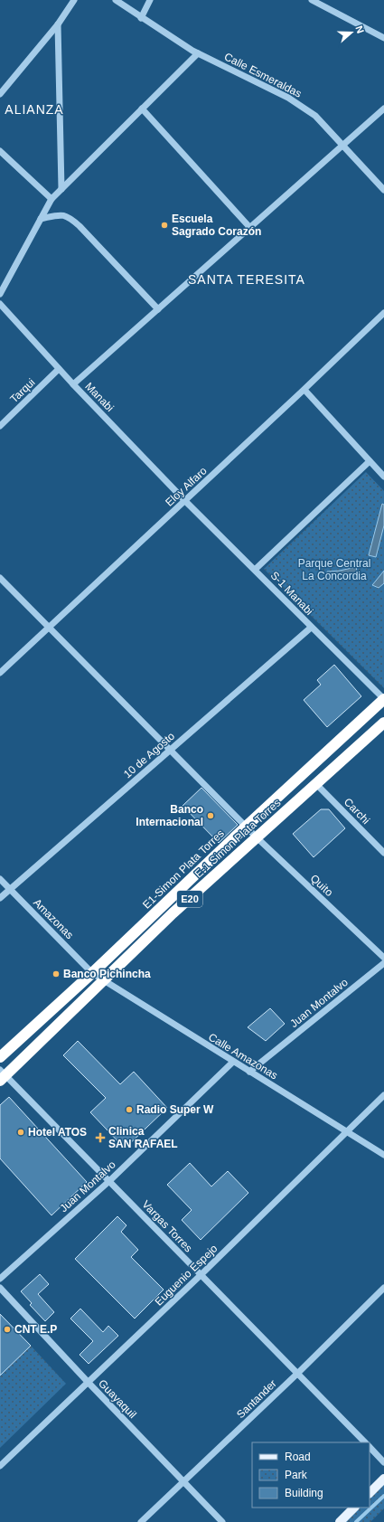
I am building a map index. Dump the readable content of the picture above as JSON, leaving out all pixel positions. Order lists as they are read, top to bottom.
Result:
{
  "streets": {
    "highway": ["E-1 Simon Plata Torres", "E1-Simon Plata Torres", "E20"],
    "street": [
      "Calle Esmeraldas",
      "Tarqui",
      "Manabi",
      "Eloy Alfaro",
      "S-1 Manabi",
      "10 de Agosto",
      "Carchi",
      "Quito",
      "Amazonas",
      "Juan Montalvo",
      "Calle Amazonas",
      "Vargas Torres",
      "Euguenio Espejo",
      "Guayaquil",
      "Santander"
    ]
  },
  "crossings": [
    ["Tarqui", "Manabi"],
    ["Manabi", "Eloy Alfaro"],
    ["Manabi", "S-1 Manabi"],
    ["Eloy Alfaro", "S-1 Manabi"],
    ["Eloy Alfaro", "Quito"],
    ["S-1 Manabi", "10 de Agosto"],
    ["S-1 Manabi", "E1-Simon Plata Torres"],
    ["10 de Agosto", "Quito"],
    ["10 de Agosto", "Amazonas"],
    ["Carchi", "E-1 Simon Plata Torres"],
    ["E-1 Simon Plata Torres", "Quito"],
    ["E-1 Simon Plata Torres", "Calle Amazonas"],
    ["E-1 Simon Plata Torres", "Vargas Torres"],
    ["E1-Simon Plata Torres", "Quito"],
    ["E1-Simon Plata Torres", "Amazonas"],
    ["E1-Simon Plata Torres", "Calle Amazonas"],
    ["Amazonas", "Calle Amazonas"],
    ["Juan Montalvo", "Calle Amazonas"],
    ["Juan Montalvo", "Vargas Torres"],
    ["Calle Amazonas", "Euguenio Espejo"],
    ["Vargas Torres", "Euguenio Espejo"],
    ["Vargas Torres", "Santander"],
    ["Euguenio Espejo", "Guayaquil"],
    ["Guayaquil", "Santander"]
  ],
  "districts": ["ALIANZA", "SANTA TERESITA"],
  "parks": ["Parque Central La Concordia"],
  "places": {
    "other": [
      "Escuela Sagrado Corazón",
      "Banco Internacional",
      "Banco Pichincha",
      "Radio Super W",
      "Hotel ATOS",
      "CNT E.P"
    ],
    "health": ["Clinica SAN RAFAEL"]
  },
  "legend": ["Road", "Park", "Building"],
  "north": "right"
}
